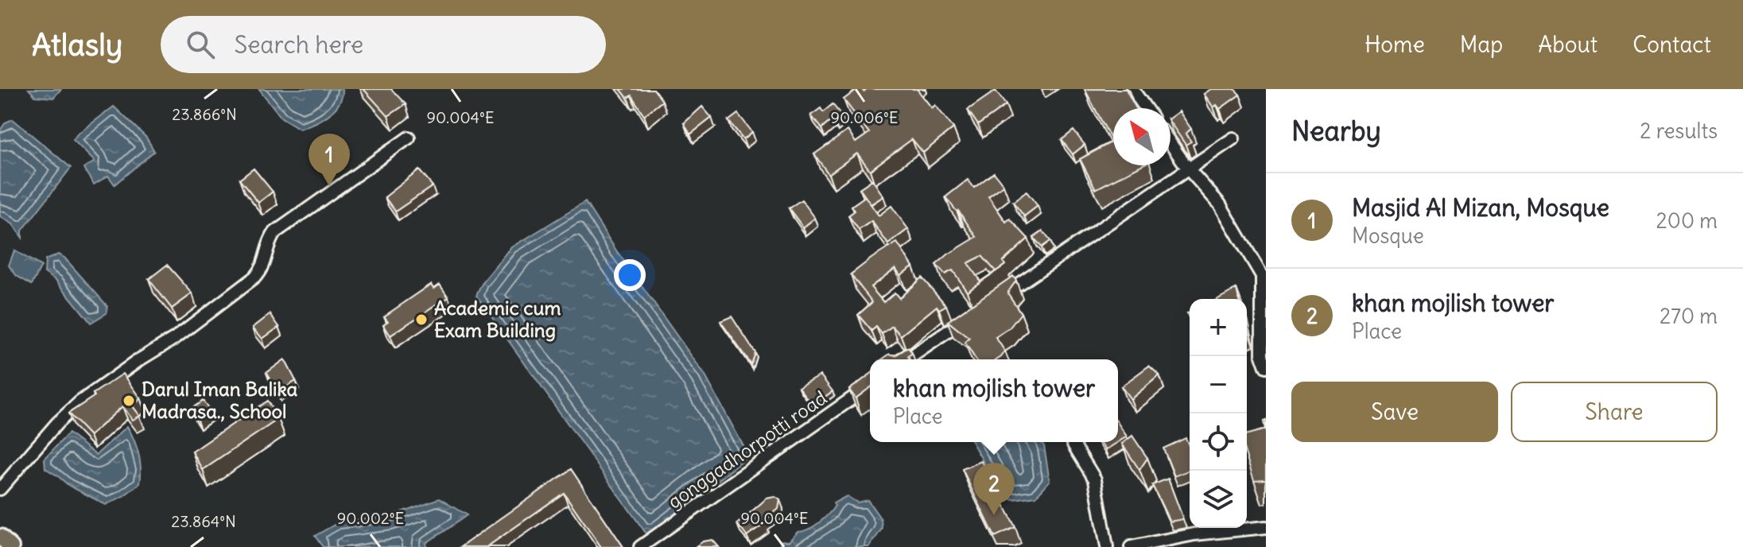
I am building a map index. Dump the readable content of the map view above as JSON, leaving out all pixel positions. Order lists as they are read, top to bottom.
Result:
{
  "streets": {
    "street": ["gonggadhorpotti road"]
  },
  "places": ["Academic cum Exam Building", "Darul Iman Balika Madrasa., School"],
  "north": "top left",
  "page": {
    "header": "Atlasly",
    "search": "Search here",
    "nav": [
      "Home",
      "Map",
      "About",
      "Contact"
    ],
    "heading": ["Nearby", "2 results"],
    "pins": ["1", "2"],
    "list": [
      {
        "mark": "1",
        "name": "Masjid Al Mizan, Mosque",
        "note": "Mosque",
        "value": "200 m"
      },
      {
        "mark": "2",
        "name": "khan mojlish tower",
        "note": "Place",
        "value": "270 m"
      }
    ],
    "map_buttons": ["+", "−"],
    "popup": ["khan mojlish tower", "Place"],
    "buttons": ["Save", "Share"]
  },
  "coordinates": [
    "23.866°N",
    "90.004°E",
    "90.006°E",
    "90.002°E",
    "23.864°N"
  ]
}
